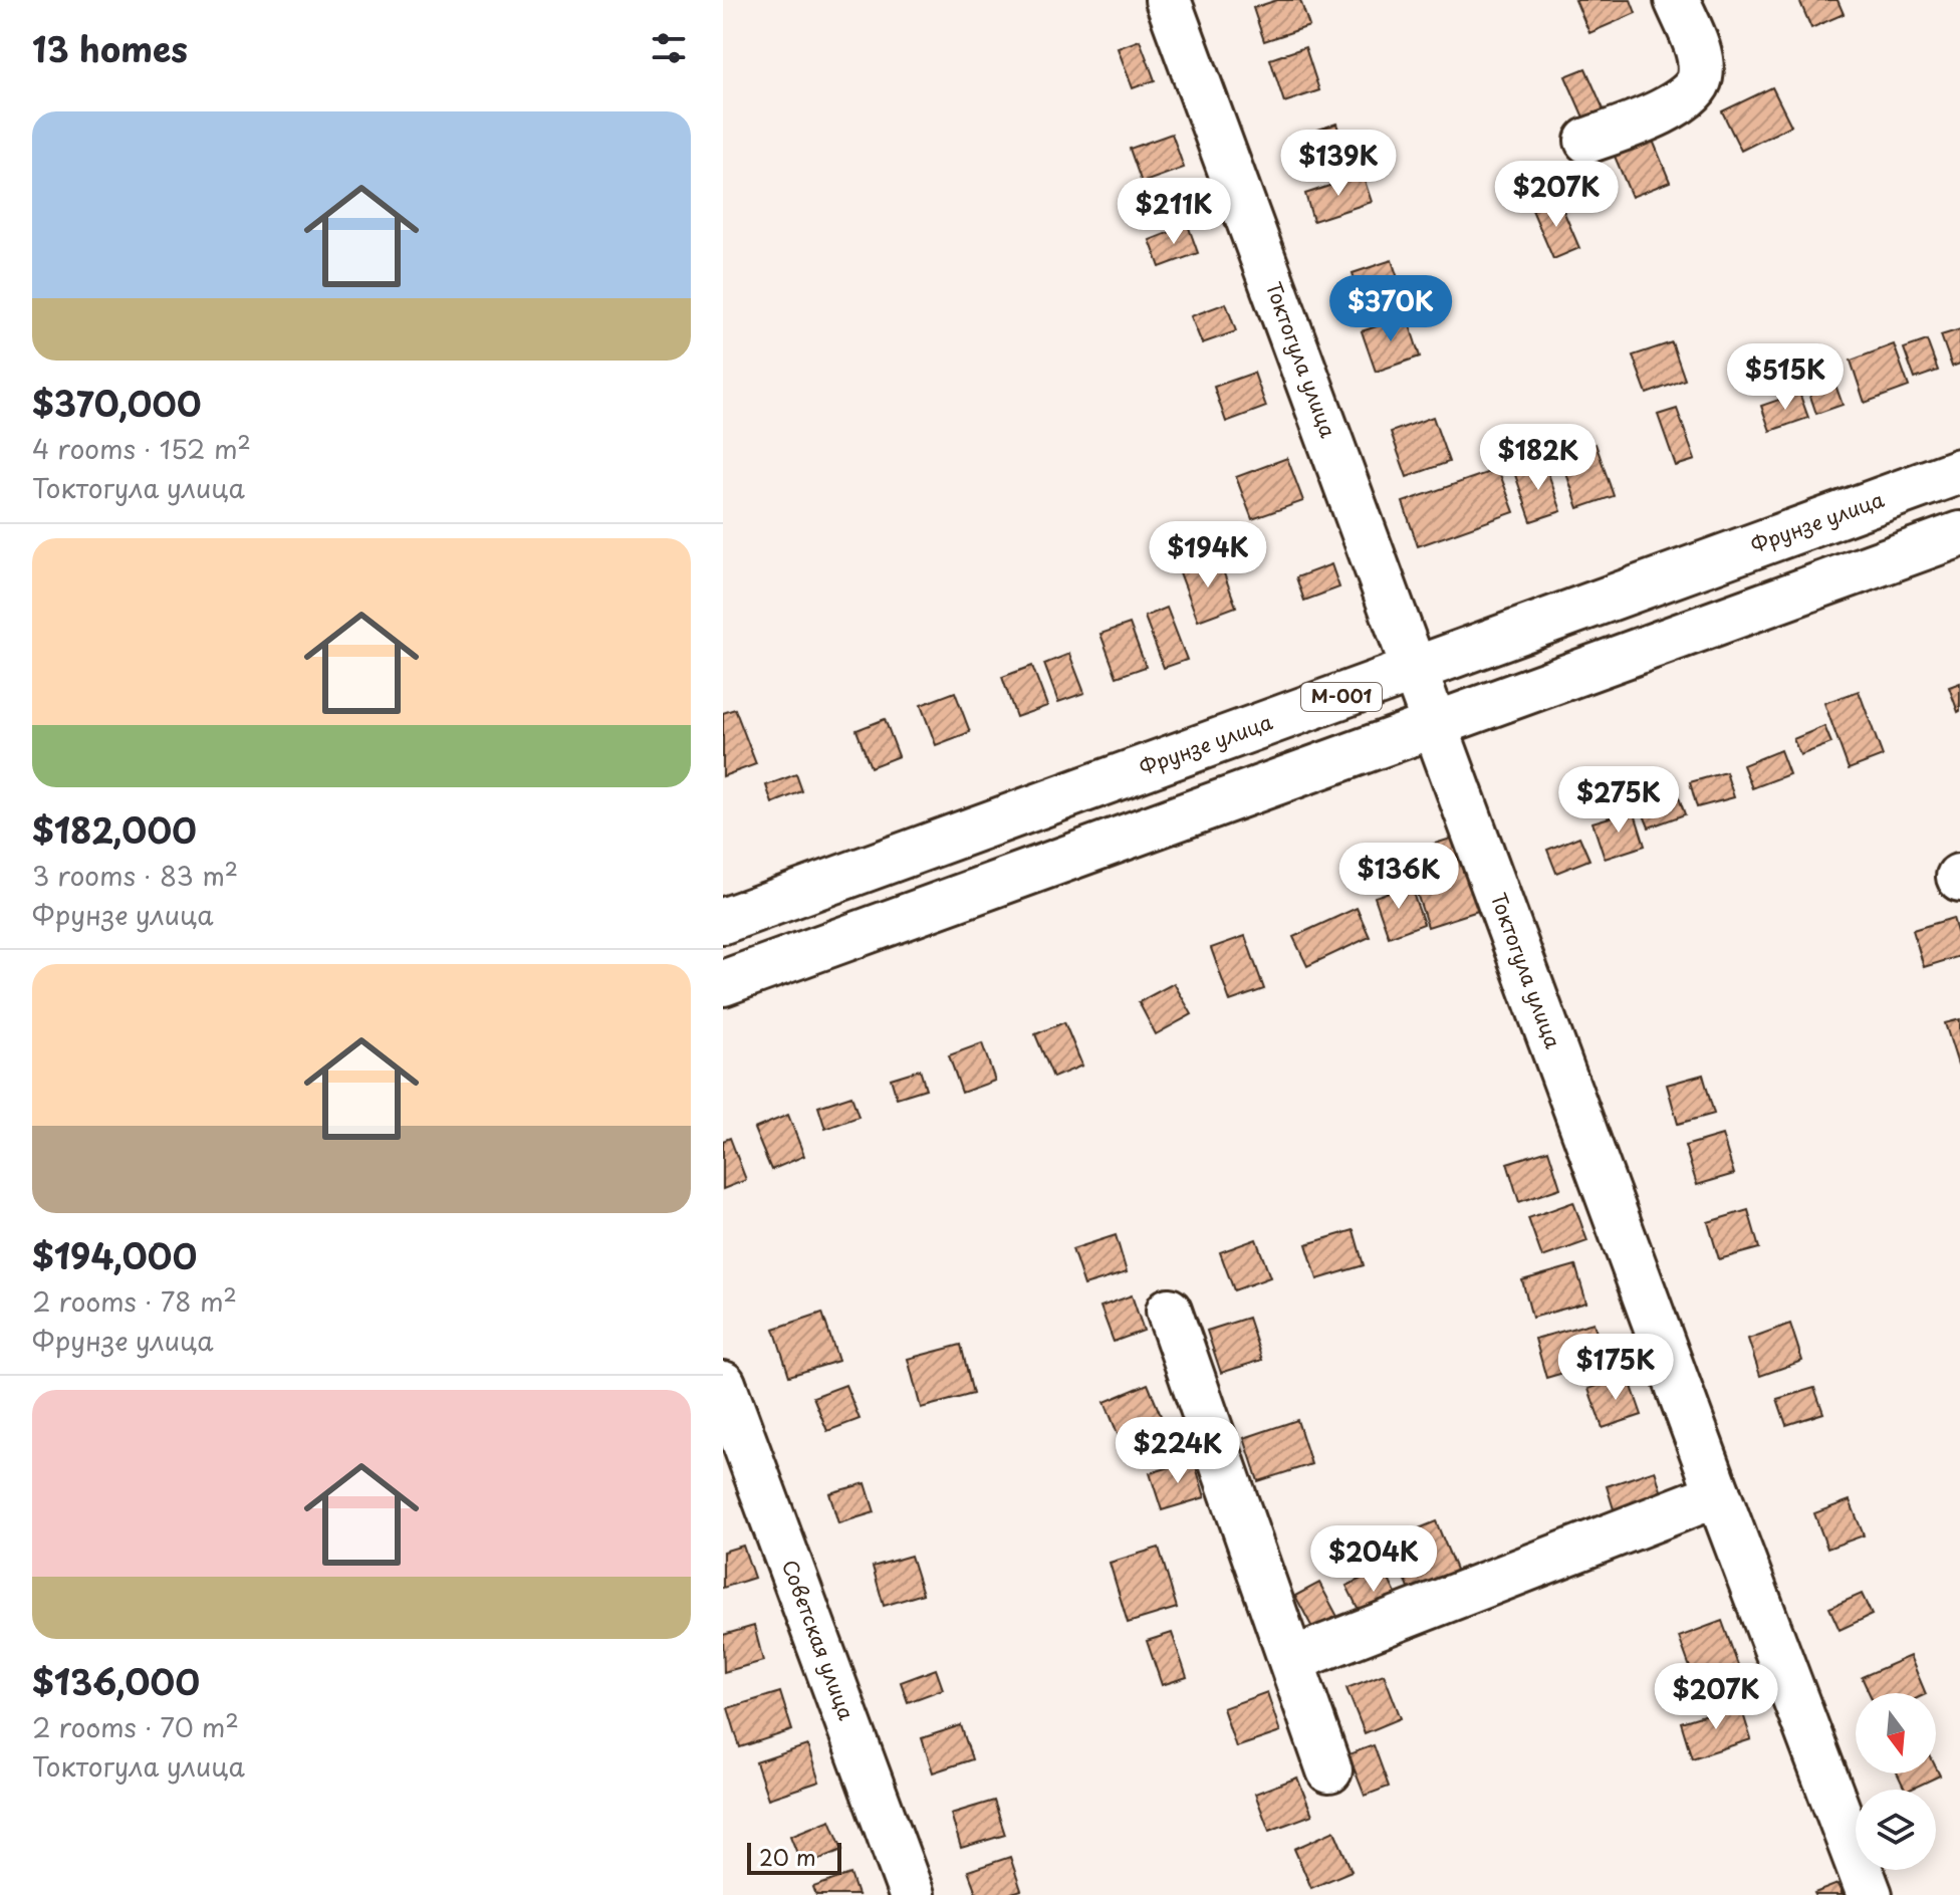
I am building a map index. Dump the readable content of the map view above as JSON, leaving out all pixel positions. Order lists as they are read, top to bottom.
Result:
{
  "streets": {
    "street": [
      "Токтогула улица",
      "Фрунзе улица",
      "M-001",
      "Советская улица"
    ]
  },
  "crossings": [
    ["Токтогула улица", "Фрунзе улица"]
  ],
  "scale_bar": "20 m",
  "north": "bottom",
  "page": {
    "heading": "13 homes",
    "list": [
      {
        "name": "$370,000",
        "note": "4 rooms · 152 m² · Токтогула улица"
      },
      {
        "name": "$182,000",
        "note": "3 rooms · 83 m² · Фрунзе улица"
      },
      {
        "name": "$194,000",
        "note": "2 rooms · 78 m² · Фрунзе улица"
      },
      {
        "name": "$136,000",
        "note": "2 rooms · 70 m² · Токтогула улица"
      }
    ],
    "price": [
      "$139K",
      "$207K",
      "$211K",
      "$370K",
      "$515K",
      "$182K",
      "$194K",
      "$275K",
      "$136K",
      "$175K",
      "$224K",
      "$204K",
      "$207K"
    ],
    "scale": "20 m"
  }
}
